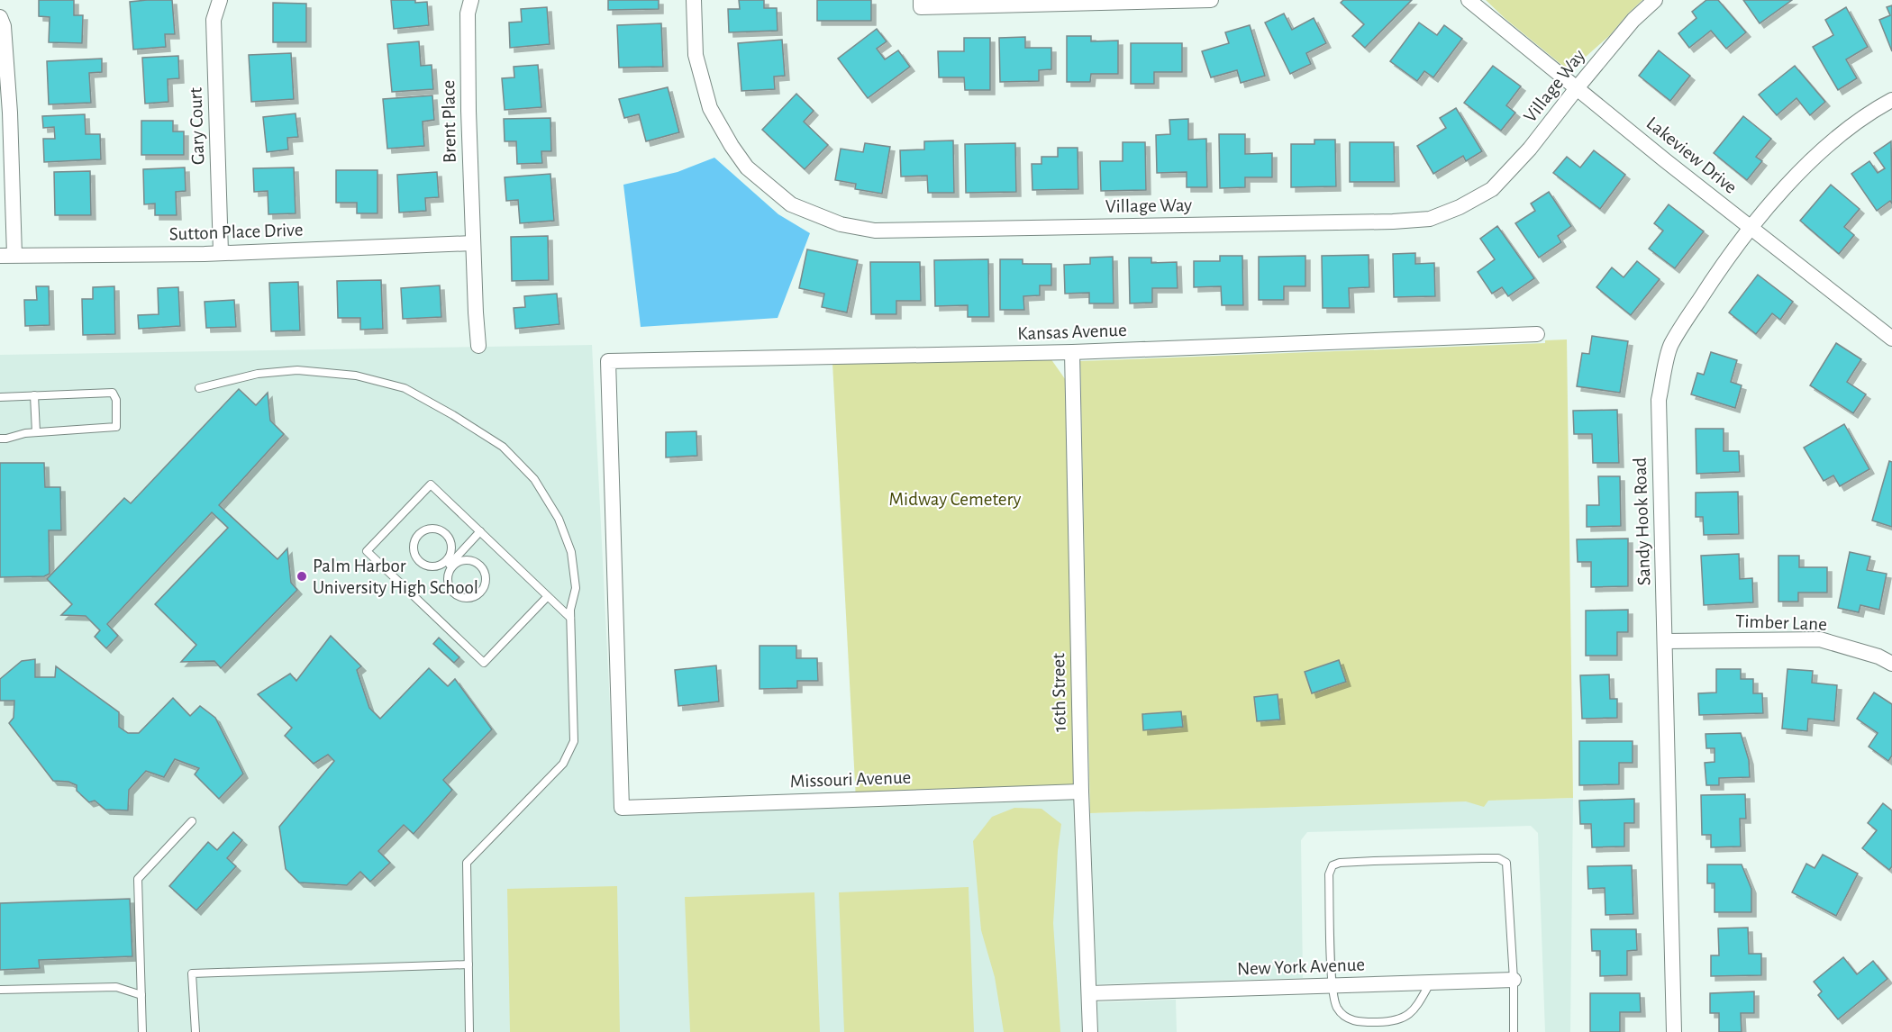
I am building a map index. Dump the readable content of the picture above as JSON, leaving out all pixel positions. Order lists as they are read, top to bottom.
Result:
{
  "streets": {
    "street": [
      "Village Way",
      "Brent Place",
      "Gary Court",
      "Lakeview Drive",
      "Sutton Place Drive",
      "Kansas Avenue",
      "Sandy Hook Road",
      "Timber Lane",
      "16th Street",
      "Missouri Avenue",
      "New York Avenue"
    ]
  },
  "crossings": [
    ["Village Way", "Lakeview Drive"],
    ["Brent Place", "Sutton Place Drive"],
    ["Gary Court", "Sutton Place Drive"],
    ["Lakeview Drive", "Sandy Hook Road"],
    ["Kansas Avenue", "16th Street"],
    ["Kansas Avenue", "Missouri Avenue"],
    ["Sandy Hook Road", "Timber Lane"],
    ["16th Street", "Missouri Avenue"],
    ["16th Street", "New York Avenue"]
  ],
  "parks": ["Midway Cemetery"],
  "places": ["Palm Harbor University High School"]
}
